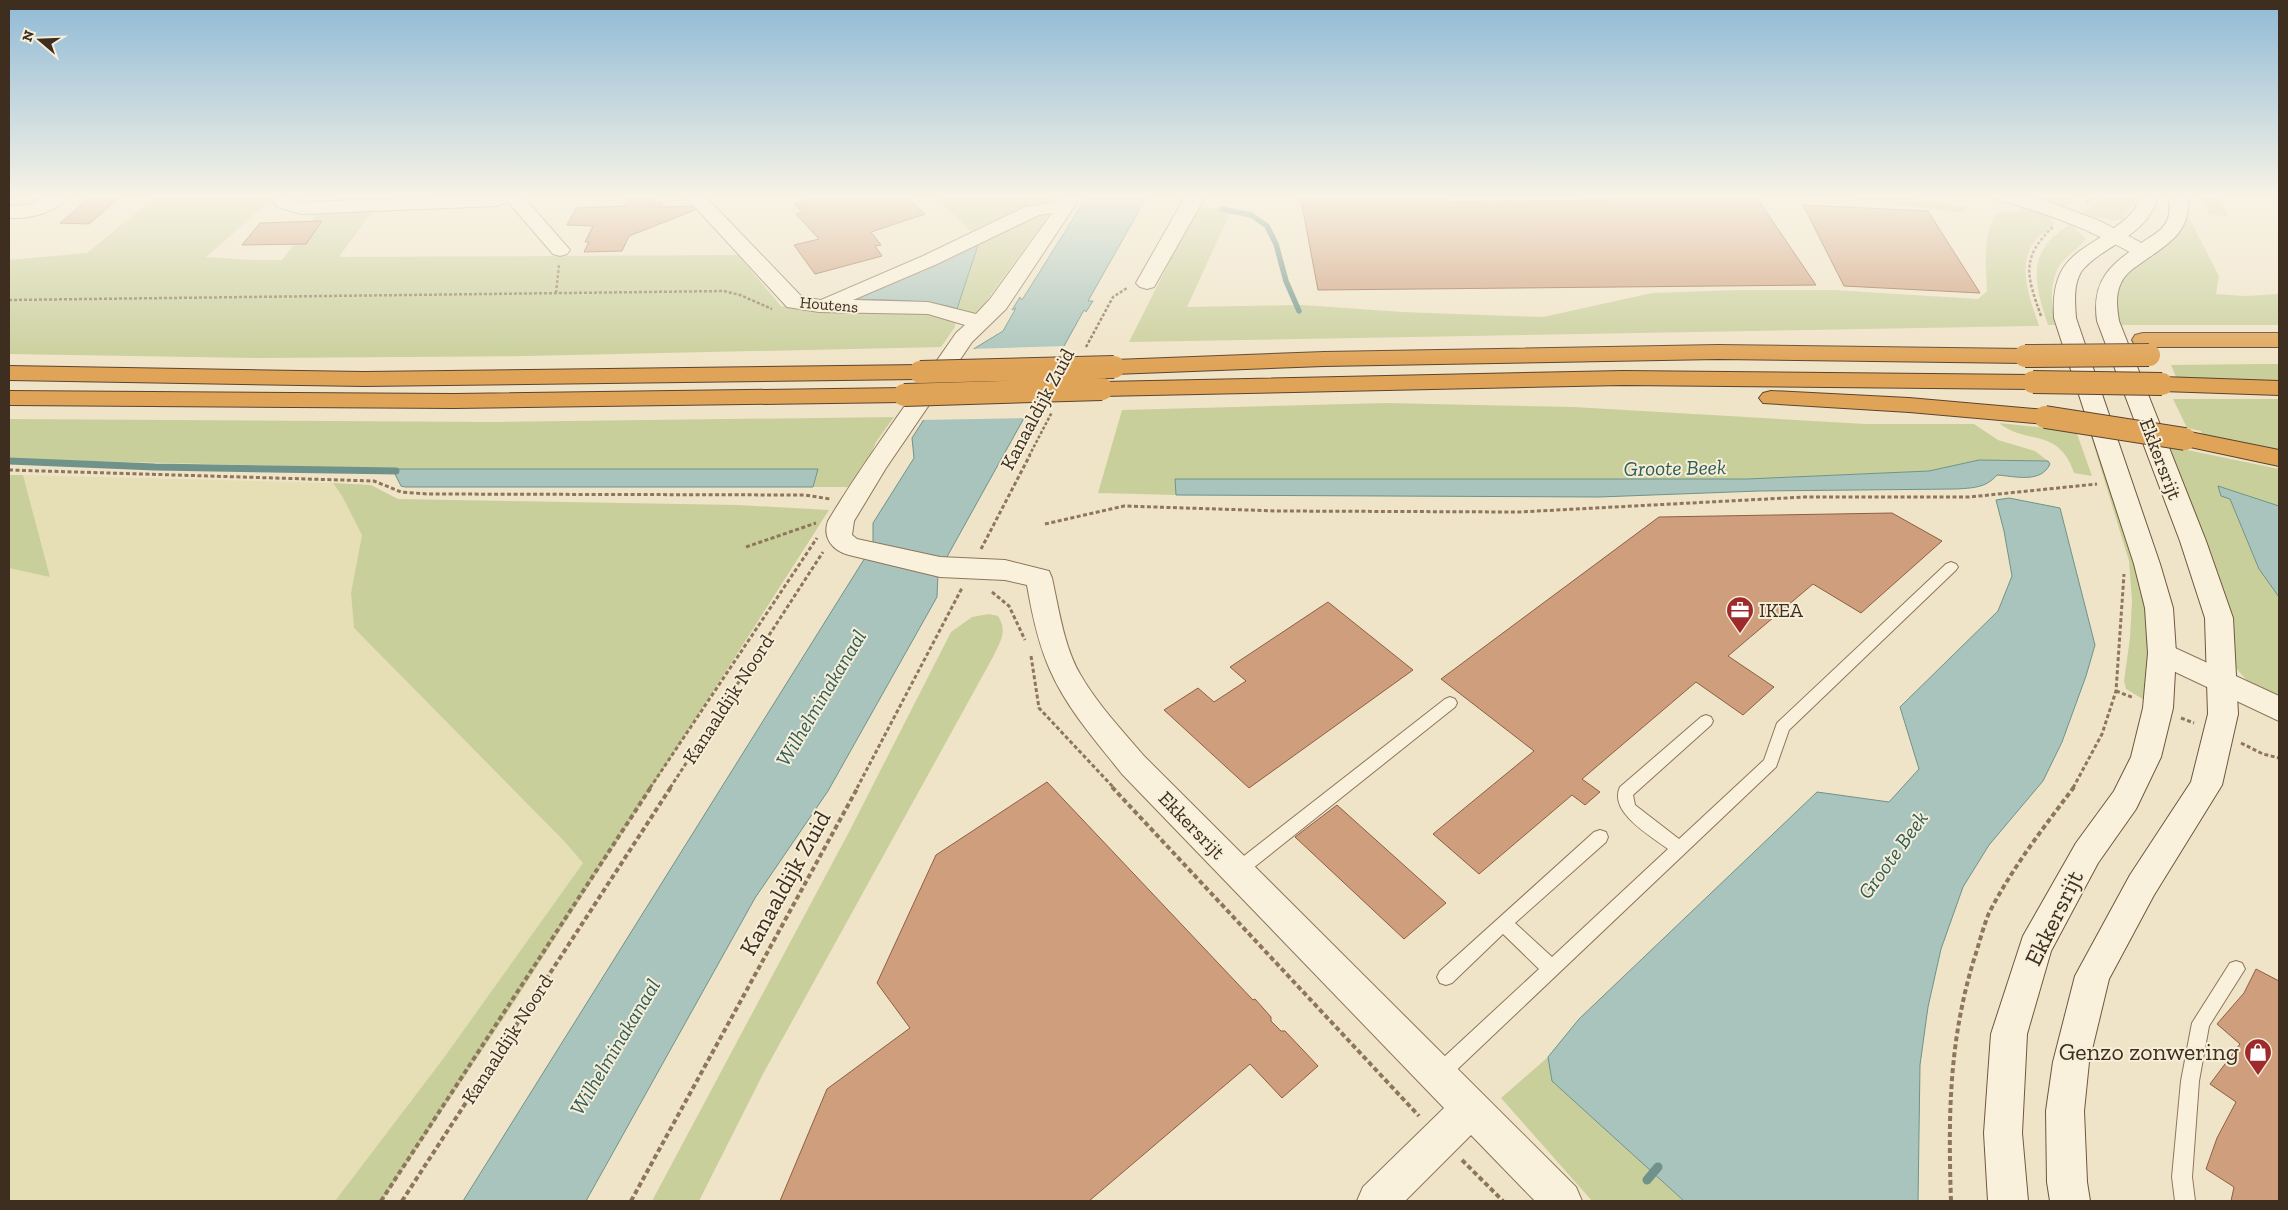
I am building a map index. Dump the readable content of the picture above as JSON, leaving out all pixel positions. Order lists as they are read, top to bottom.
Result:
{
  "streets": {
    "street": ["Houtens", "Ekkersrijt"],
    "path": ["Kanaaldijk Zuid", "Kanaaldijk Noord"]
  },
  "crossings": [
    ["Kanaaldijk Zuid", "Ekkersrijt"]
  ],
  "water": ["Groote Beek", "Wilhelminakanaal"],
  "places": {
    "office": ["IKEA"],
    "shop": ["Genzo zonwering"]
  },
  "north": "left"
}
